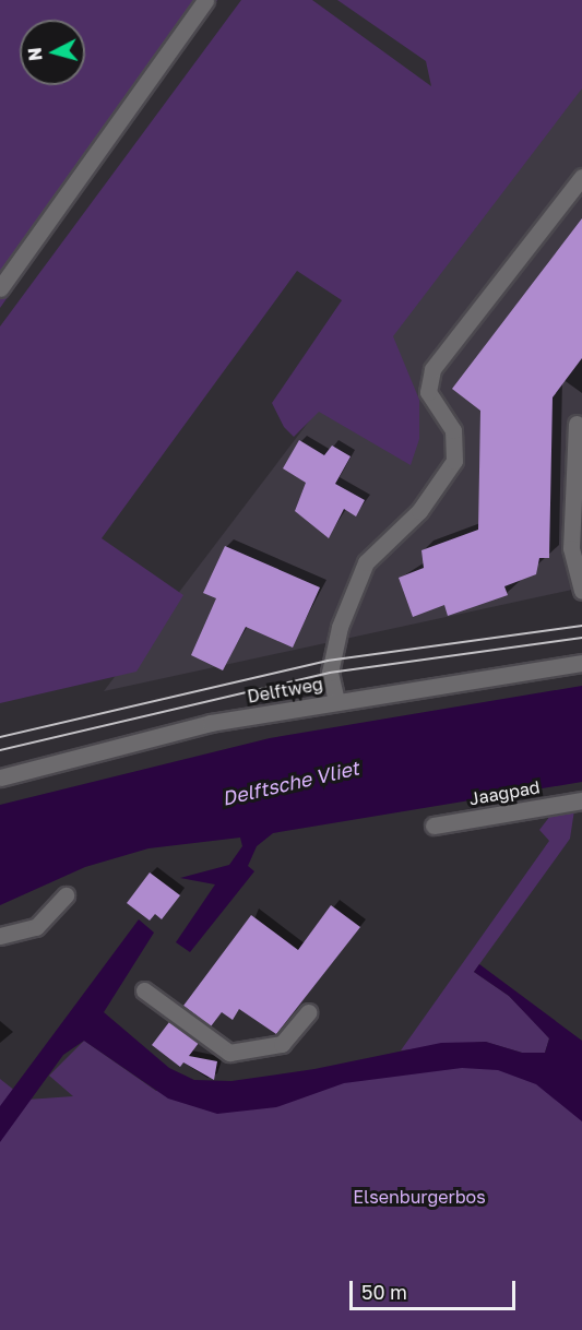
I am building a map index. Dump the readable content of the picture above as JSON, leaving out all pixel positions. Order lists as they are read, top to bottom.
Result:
{
  "streets": {
    "street": ["Delftweg", "Jaagpad"]
  },
  "water": ["Delftsche Vliet"],
  "parks": ["Elsenburgerbos"],
  "scale_bar": "50 m",
  "north": "left"
}
